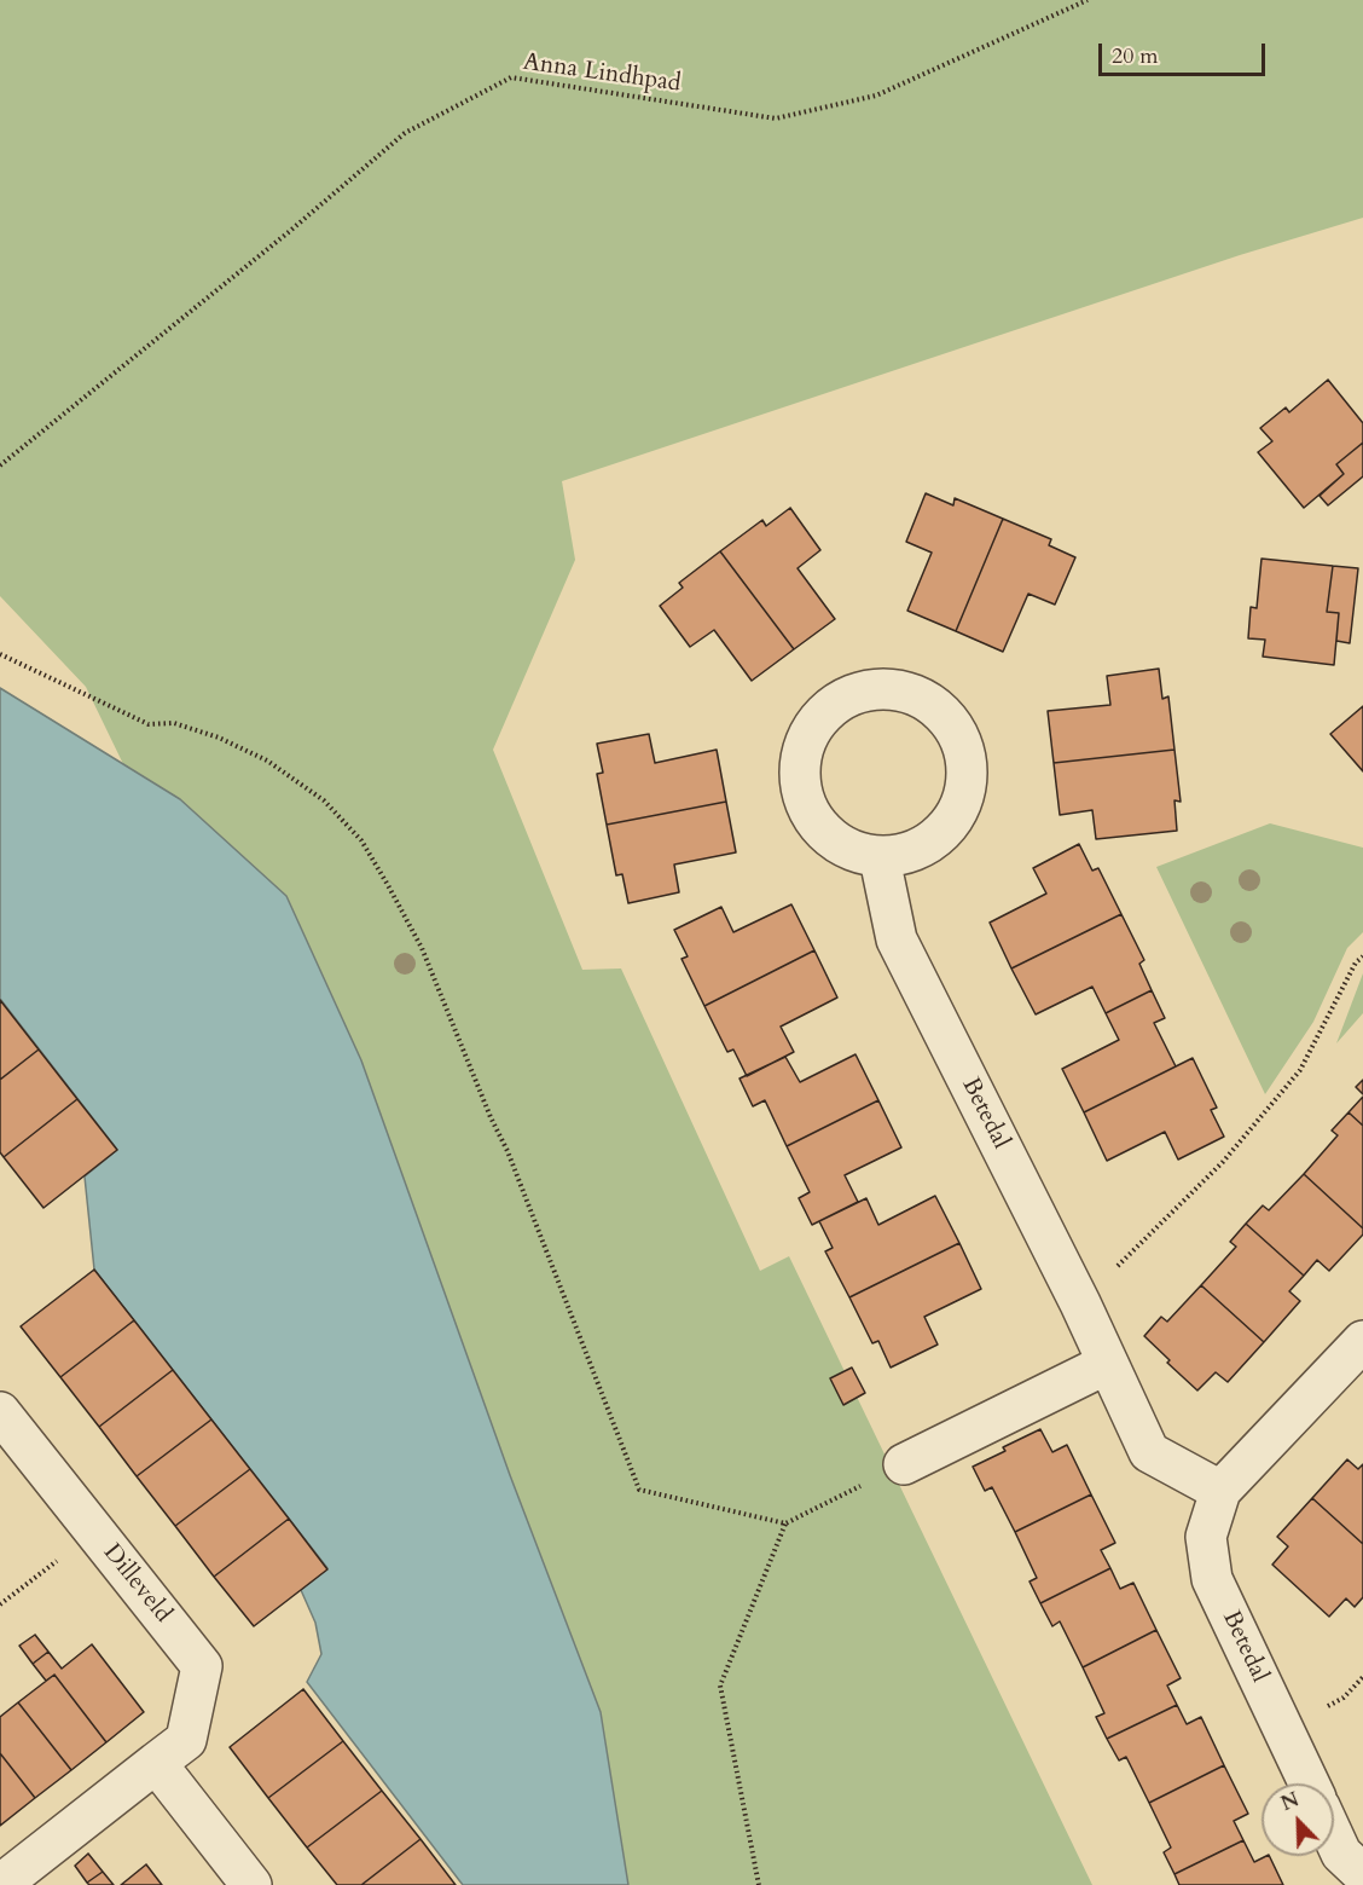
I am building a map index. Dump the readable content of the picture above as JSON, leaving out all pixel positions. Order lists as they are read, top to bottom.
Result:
{
  "streets": {
    "street": ["Betedal", "Dilleveld"],
    "path": ["Anna Lindhpad"]
  },
  "scale_bar": "20 m",
  "north": "top left"
}
